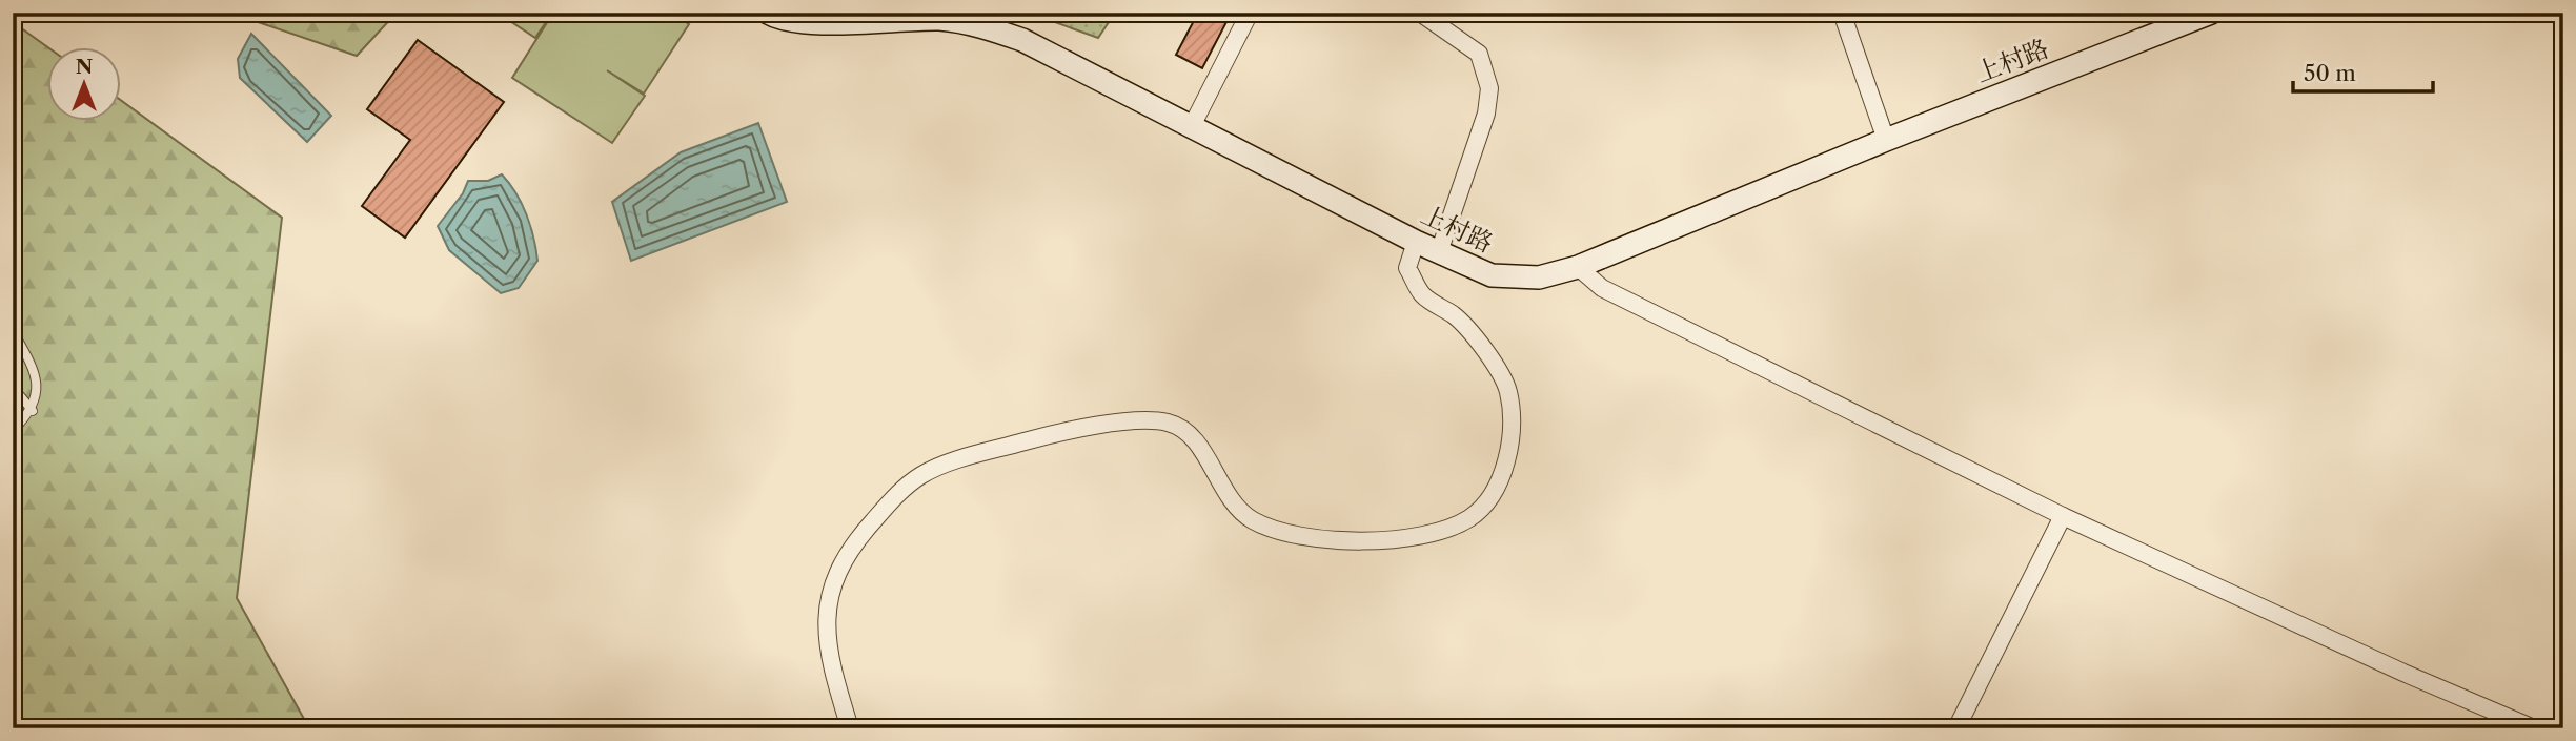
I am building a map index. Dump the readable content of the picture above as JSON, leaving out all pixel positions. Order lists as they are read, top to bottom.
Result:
{
  "streets": {
    "street": ["上村路"]
  },
  "scale_bar": "50 m",
  "north": "top"
}
